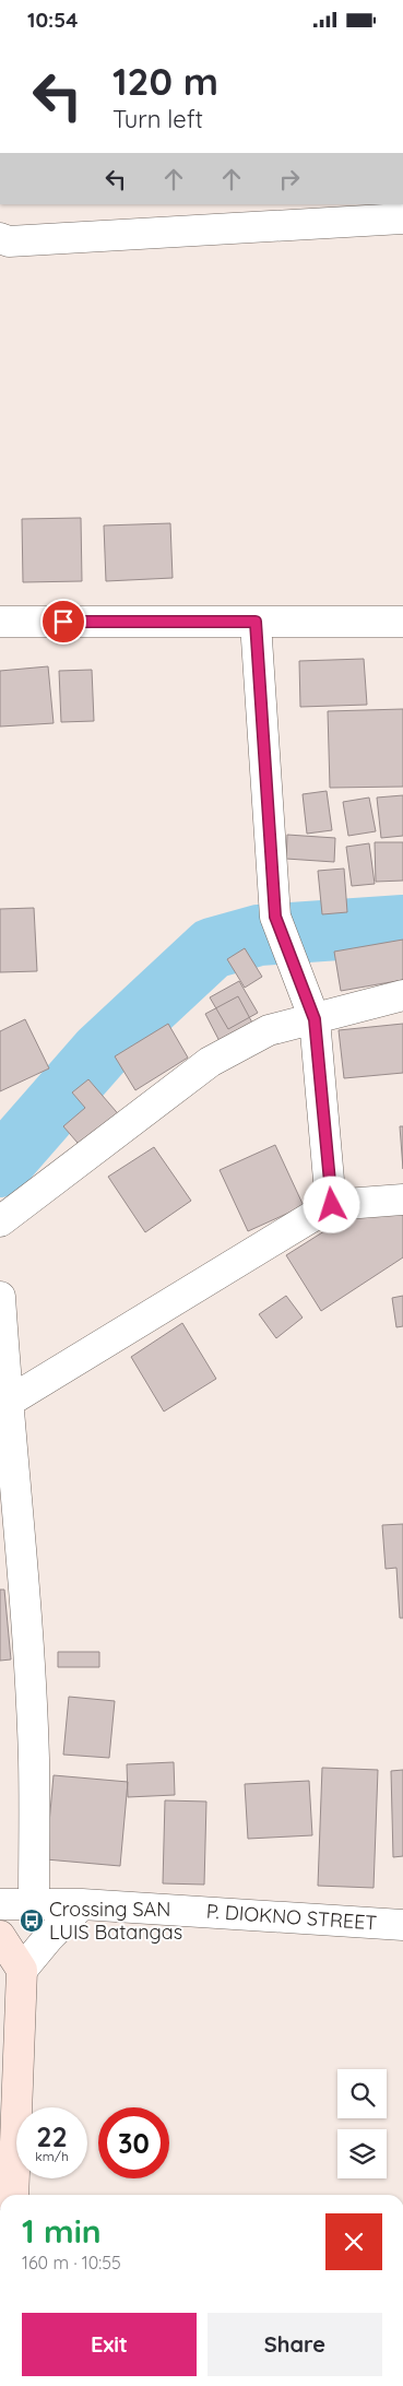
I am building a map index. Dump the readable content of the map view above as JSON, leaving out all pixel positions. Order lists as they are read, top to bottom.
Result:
{
  "streets": {
    "street": ["P. DIOKNO STREET"]
  },
  "places": {
    "bus stop": ["Crossing SAN LUIS Batangas"]
  },
  "page": {
    "status": "10:54",
    "turn": ["120 m", "Turn left"],
    "speed": "22 km/h",
    "limit": "30",
    "heading": ["1 min", "160 m · 10:55"],
    "buttons": ["Exit", "Share"]
  }
}
